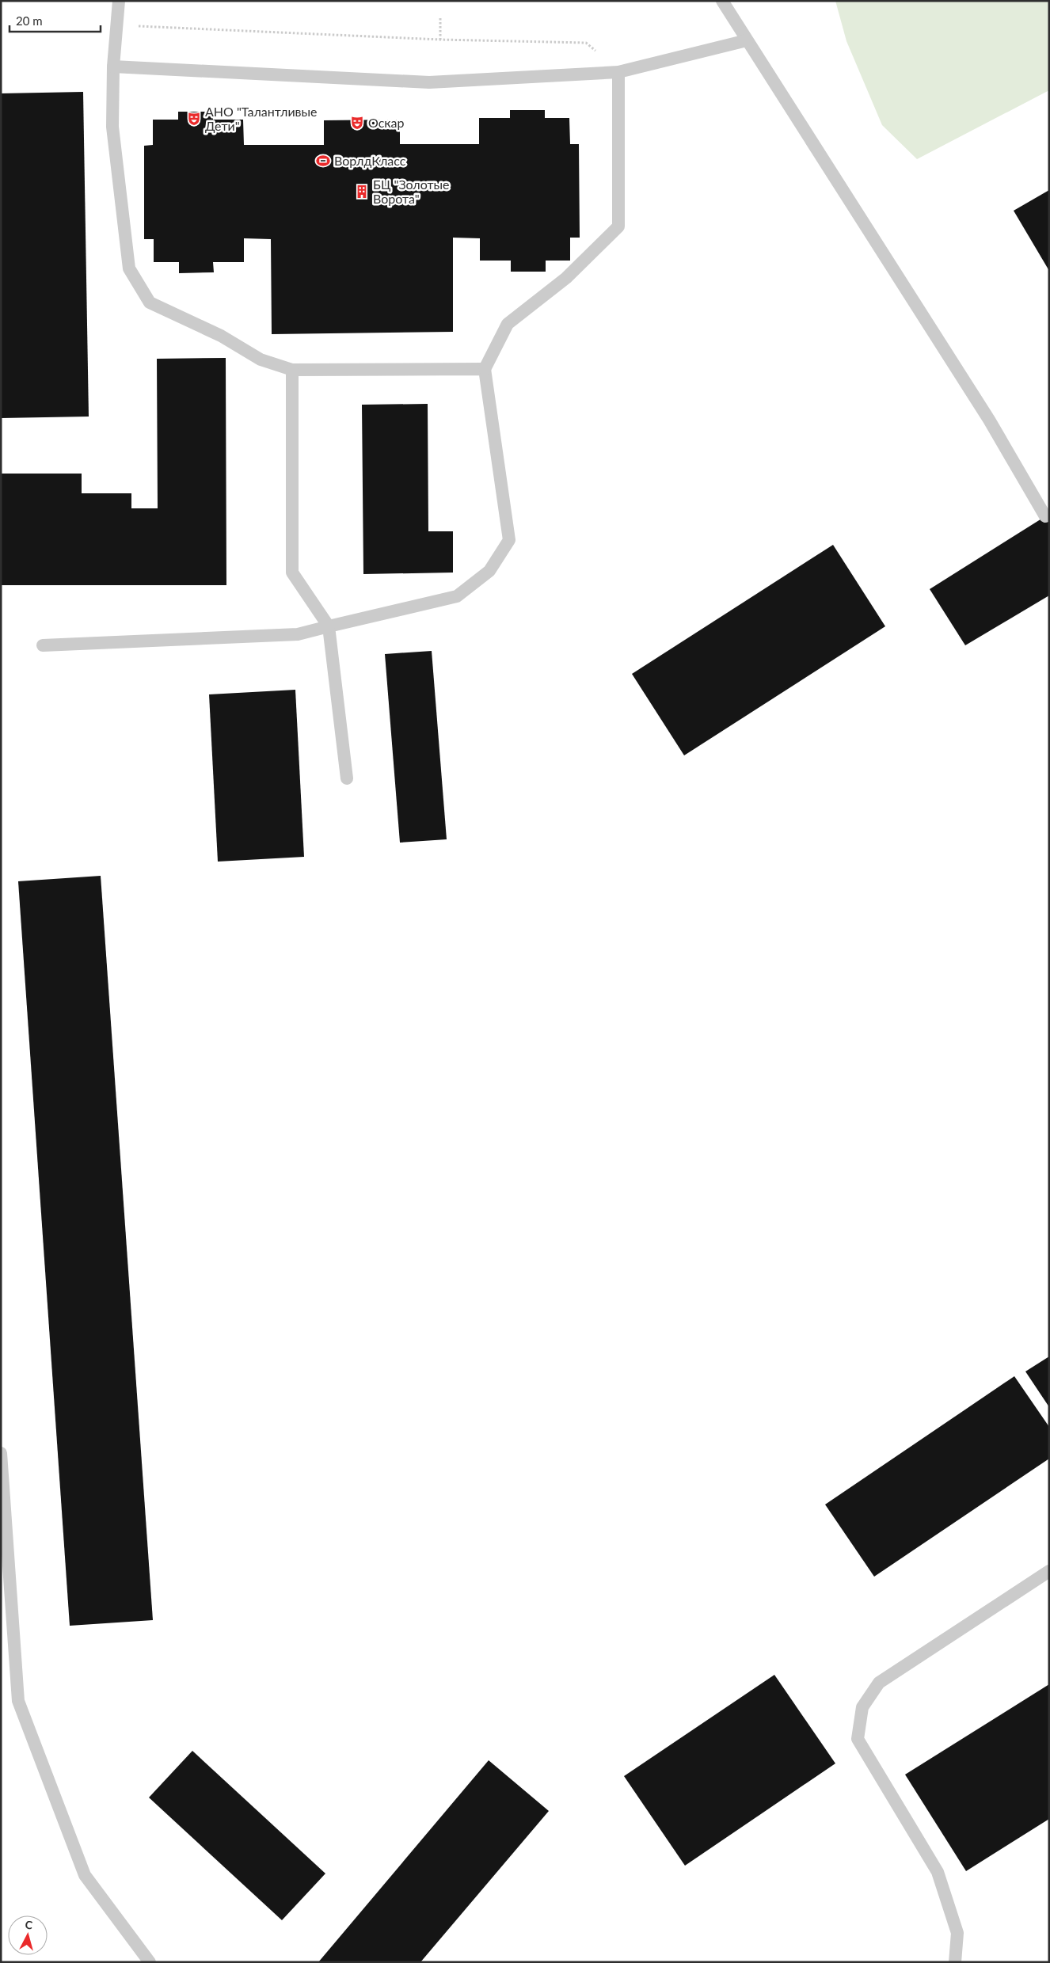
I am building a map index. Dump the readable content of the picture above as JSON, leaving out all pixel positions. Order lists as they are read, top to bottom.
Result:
{
  "places": {
    "theatre": ["АНО \"Талантливые Дети\"", "Оскар"],
    "sports": ["ВорлдКласс"],
    "building": ["БЦ \"Золотые Ворота\""]
  },
  "scale_bar": "20 m",
  "north": "top"
}
